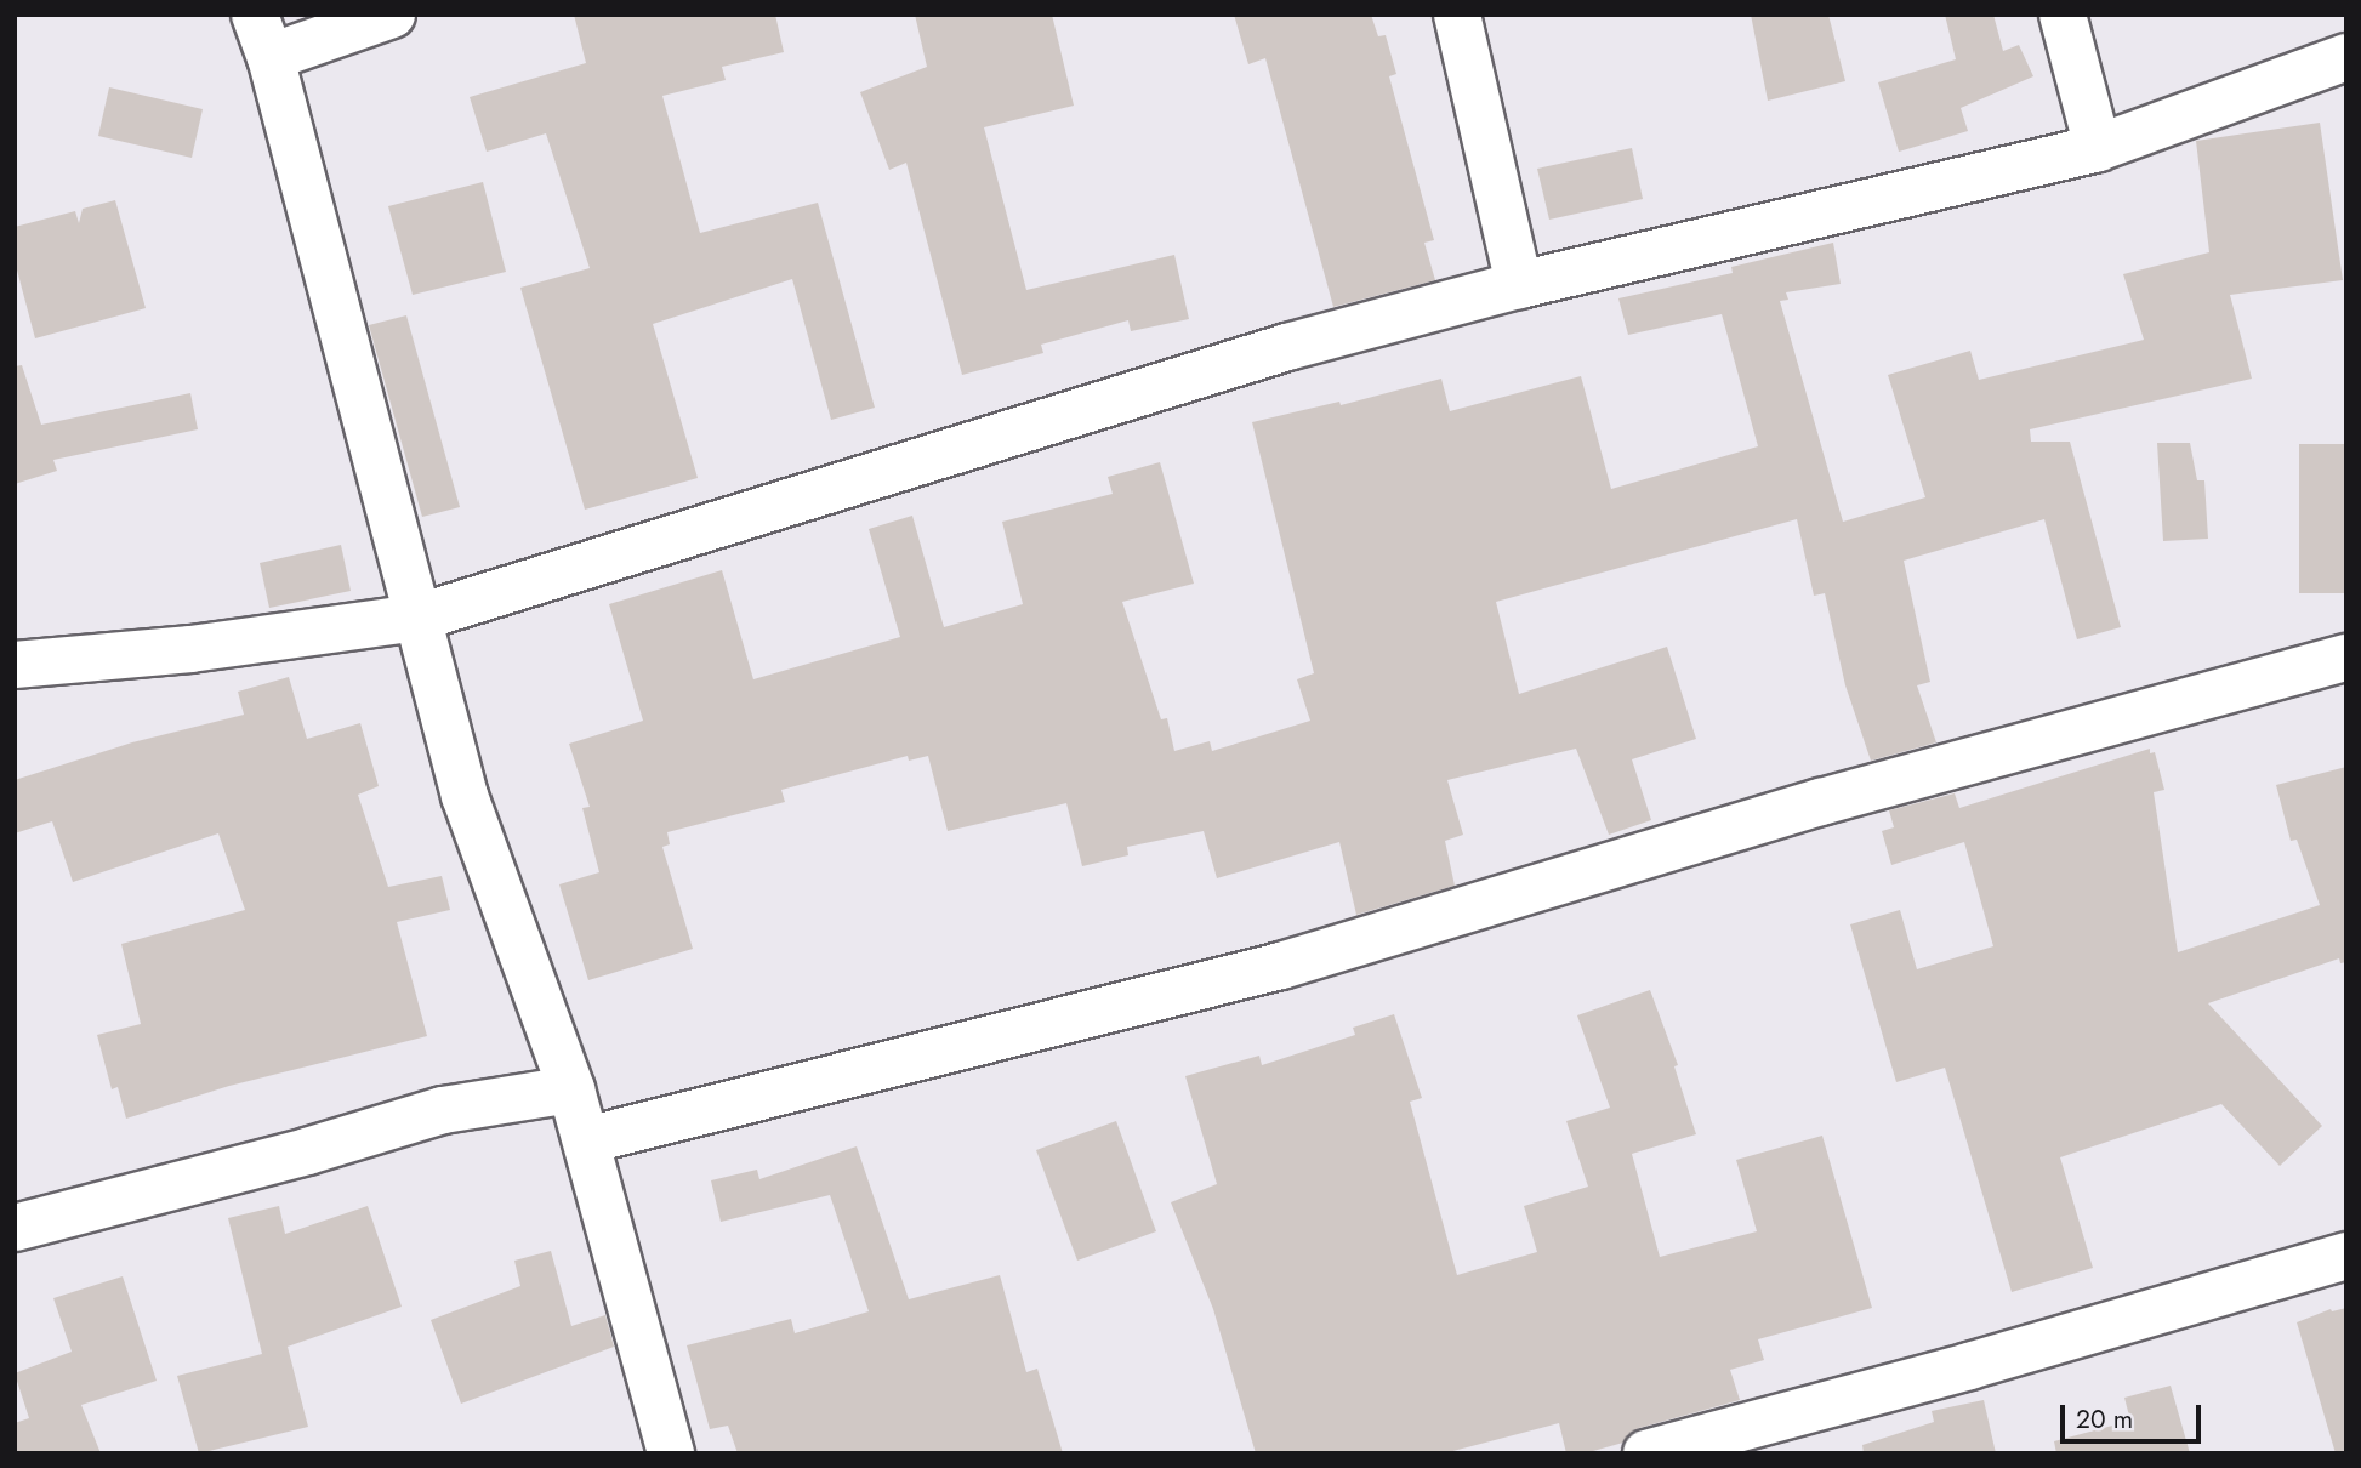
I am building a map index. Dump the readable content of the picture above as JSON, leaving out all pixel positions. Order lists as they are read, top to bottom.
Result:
{
  "scale_bar": "20 m"
}
